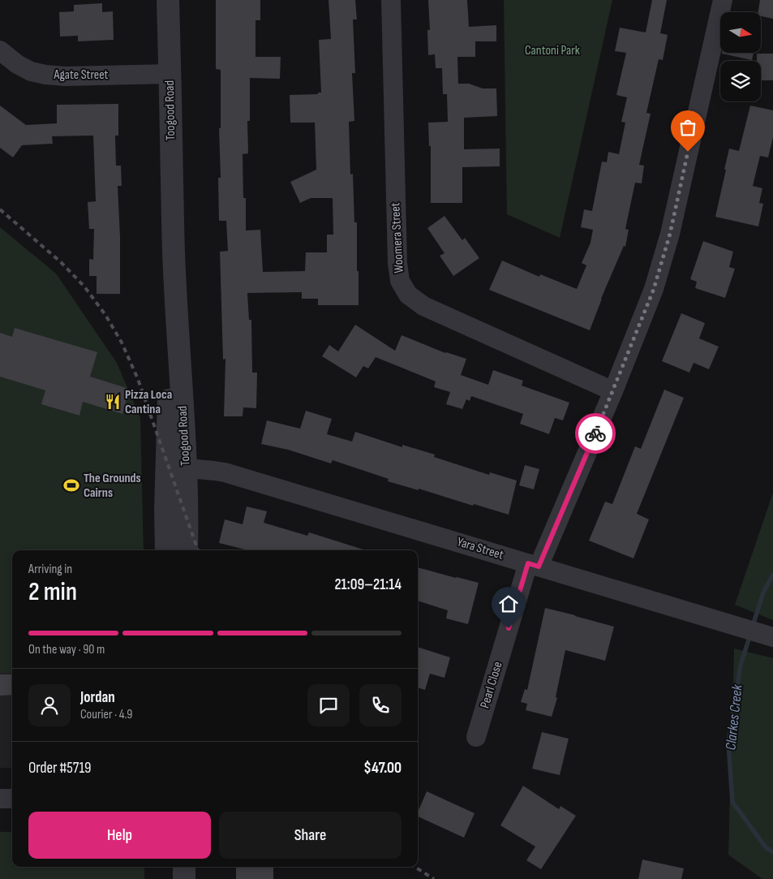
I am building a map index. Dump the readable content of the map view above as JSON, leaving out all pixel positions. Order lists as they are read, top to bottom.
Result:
{
  "streets": {
    "street": [
      "Agate Street",
      "Toogood Road",
      "Woomera Street",
      "Yara Street",
      "Pearl Close"
    ]
  },
  "crossings": [
    ["Agate Street", "Toogood Road"],
    ["Toogood Road", "Yara Street"],
    ["Woomera Street", "Pearl Close"],
    ["Yara Street", "Pearl Close"]
  ],
  "water": ["Clarkes Creek"],
  "parks": ["Cantoni Park"],
  "places": {
    "restaurant": ["Pizza Loca Cantina"],
    "sports": ["The Grounds Cairns"]
  },
  "north": "right",
  "page": {
    "heading": ["2 min", "Arriving in", "21:09–21:14"],
    "panel": [
      "Jordan",
      "Courier · 4.9",
      "Order #5719",
      "$47.00"
    ],
    "bar": "On the way · 90 m",
    "buttons": ["Help", "Share"]
  }
}
